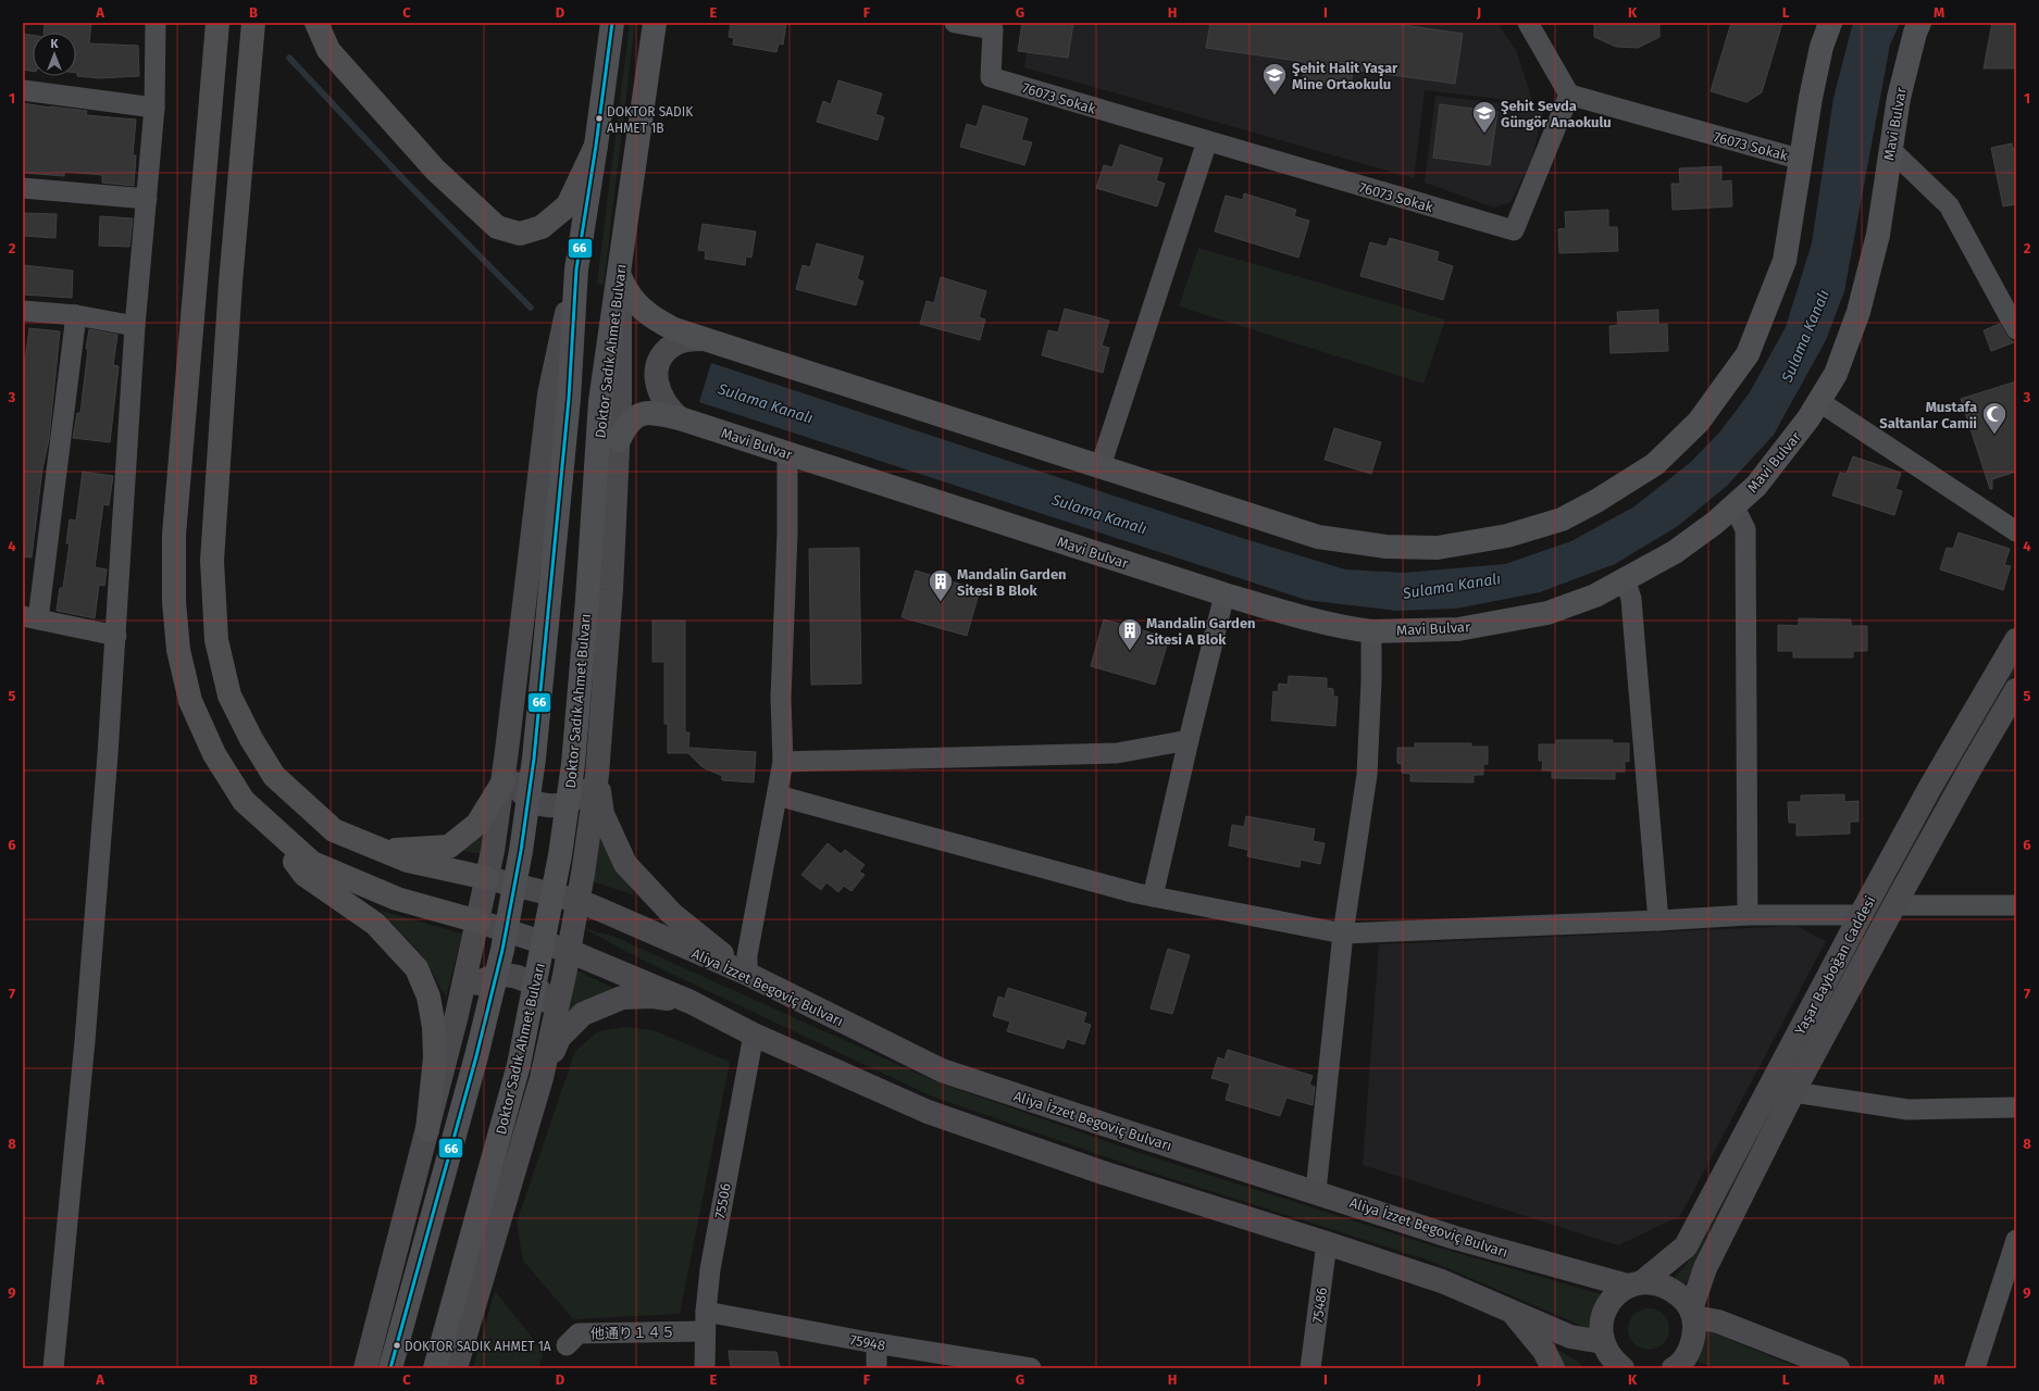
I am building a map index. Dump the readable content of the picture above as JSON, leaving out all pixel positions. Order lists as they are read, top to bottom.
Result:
{
  "streets": {
    "main road": [
      "Mavi Bulvar",
      "Doktor Sadık Ahmet Bulvarı",
      "Yaşar Bayboğan Caddesi",
      "Aliya İzzet Begoviç Bulvarı"
    ],
    "street": [
      "76073 Sokak",
      "75506",
      "75486",
      "他通り１４５",
      "75948"
    ]
  },
  "crossings": [
    ["Yaşar Bayboğan Caddesi", "Aliya İzzet Begoviç Bulvarı"],
    ["75506", "他通り１４５"],
    ["75506", "75948"],
    ["他通り１４５", "75948"]
  ],
  "water": ["Sulama Kanalı"],
  "places": {
    "school or university": ["Şehit Halit Yaşar Mine Ortaokulu", "Şehit Sevda Güngör Anaokulu"],
    "other": ["DOKTOR SADIK AHMET 1B", "DOKTOR SADIK AHMET 1A"],
    "mosque": ["Mustafa Saltanlar Camii"],
    "building": ["Mandalin Garden Sitesi B Blok", "Mandalin Garden Sitesi A Blok"]
  },
  "lines": ["transit line 66"],
  "north": "top",
  "grid": {
    "columns": [
      "A",
      "B",
      "C",
      "D",
      "E",
      "F",
      "G",
      "H",
      "I",
      "J",
      "K",
      "L",
      "M"
    ],
    "rows": [
      "1",
      "2",
      "3",
      "4",
      "5",
      "6",
      "7",
      "8",
      "9"
    ]
  }
}
